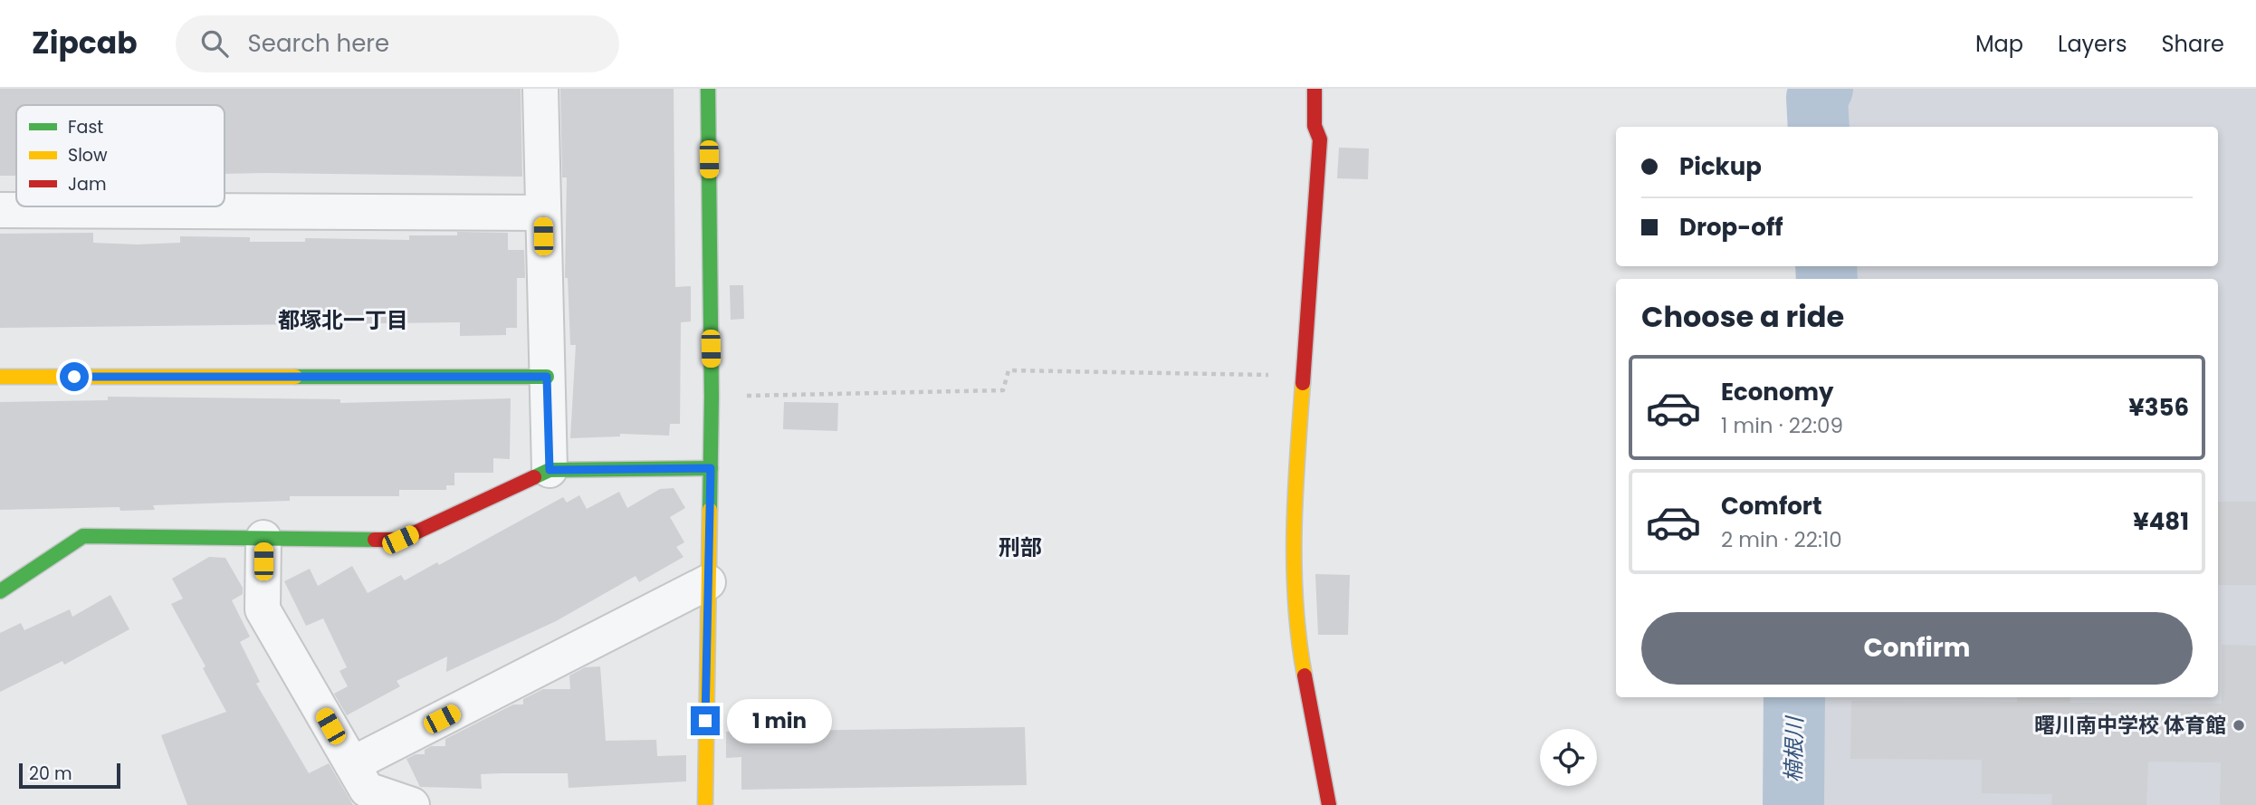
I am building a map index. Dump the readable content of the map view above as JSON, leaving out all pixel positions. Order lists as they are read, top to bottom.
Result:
{
  "districts": ["都塚北一丁目", "刑部"],
  "water": ["楠根川"],
  "places": ["曙川南中学校 体育館"],
  "legend": ["Fast", "Slow", "Jam"],
  "scale_bar": "20 m",
  "page": {
    "header": "Zipcab",
    "search": "Search here",
    "nav": ["Map", "Layers", "Share"],
    "banner": ["Pickup", "Drop-off"],
    "heading": "Choose a ride",
    "list": [
      {
        "name": "Economy",
        "note": "1 min · 22:09",
        "value": "¥356"
      },
      {
        "name": "Comfort",
        "note": "2 min · 22:10",
        "value": "¥481"
      }
    ],
    "buttons": "Confirm",
    "bubble": "1 min",
    "scale": "20 m"
  }
}
